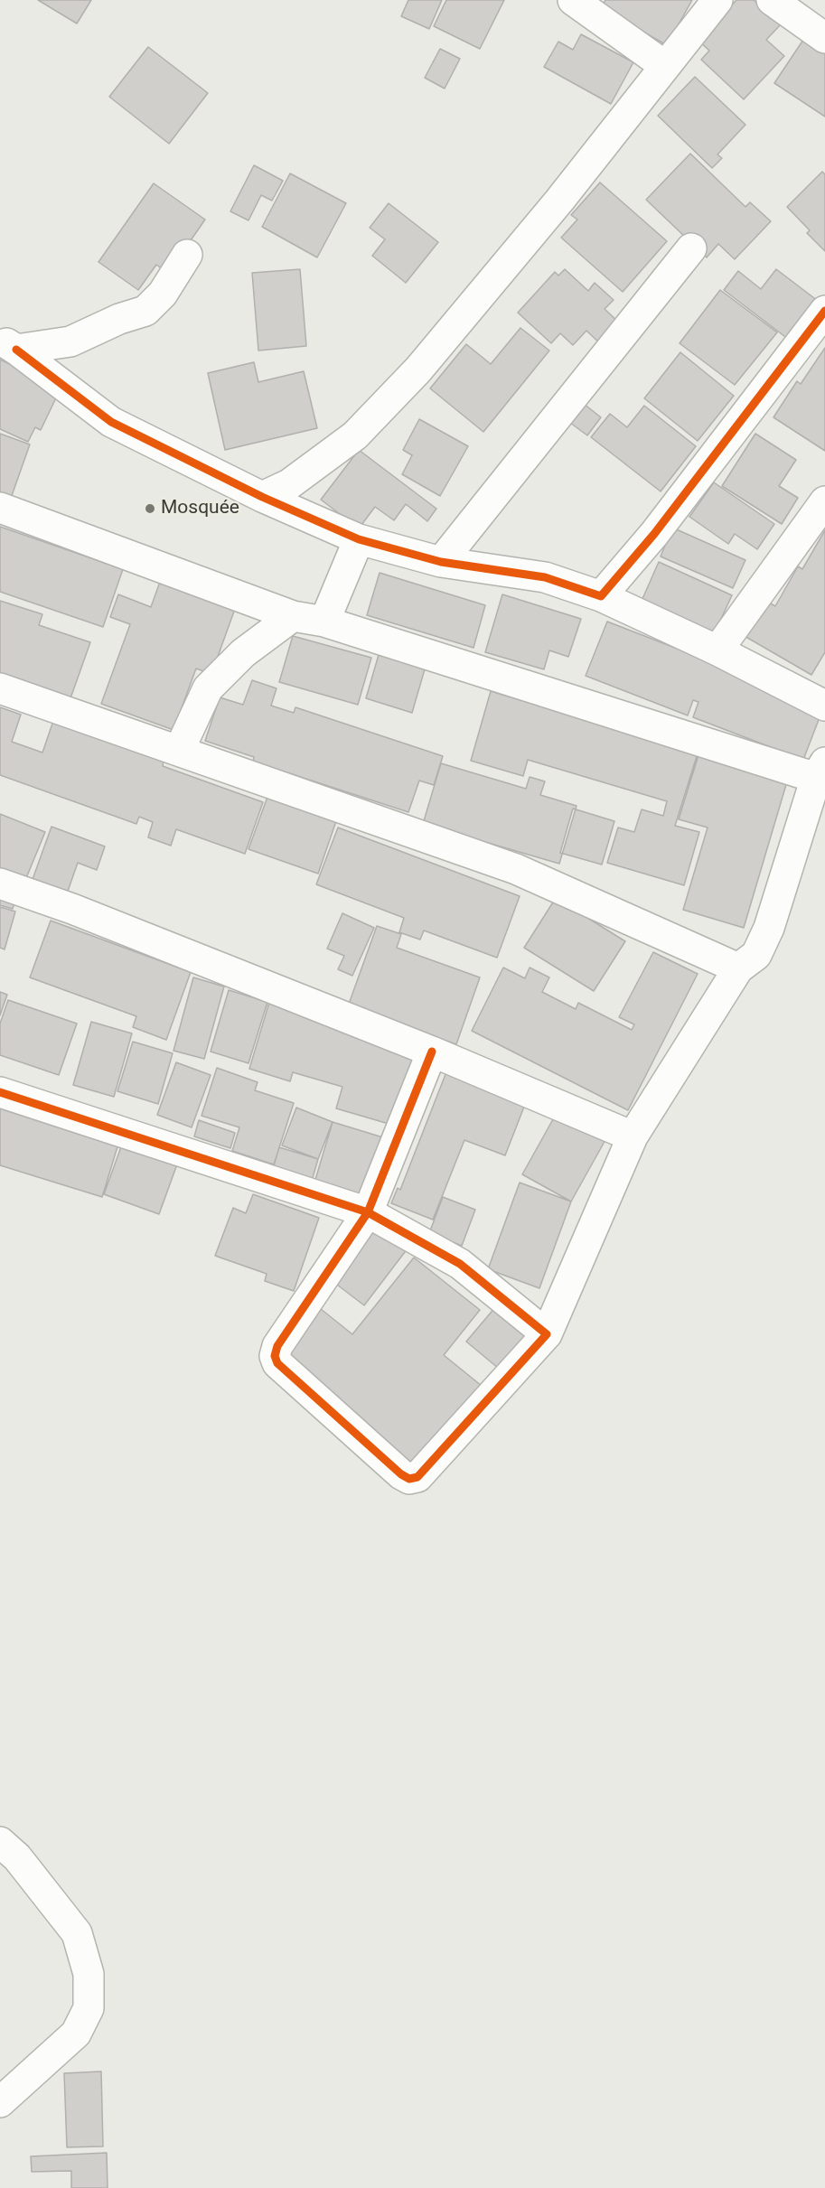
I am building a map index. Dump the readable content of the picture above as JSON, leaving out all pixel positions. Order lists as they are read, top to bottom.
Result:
{
  "places": ["Mosquée"]
}
